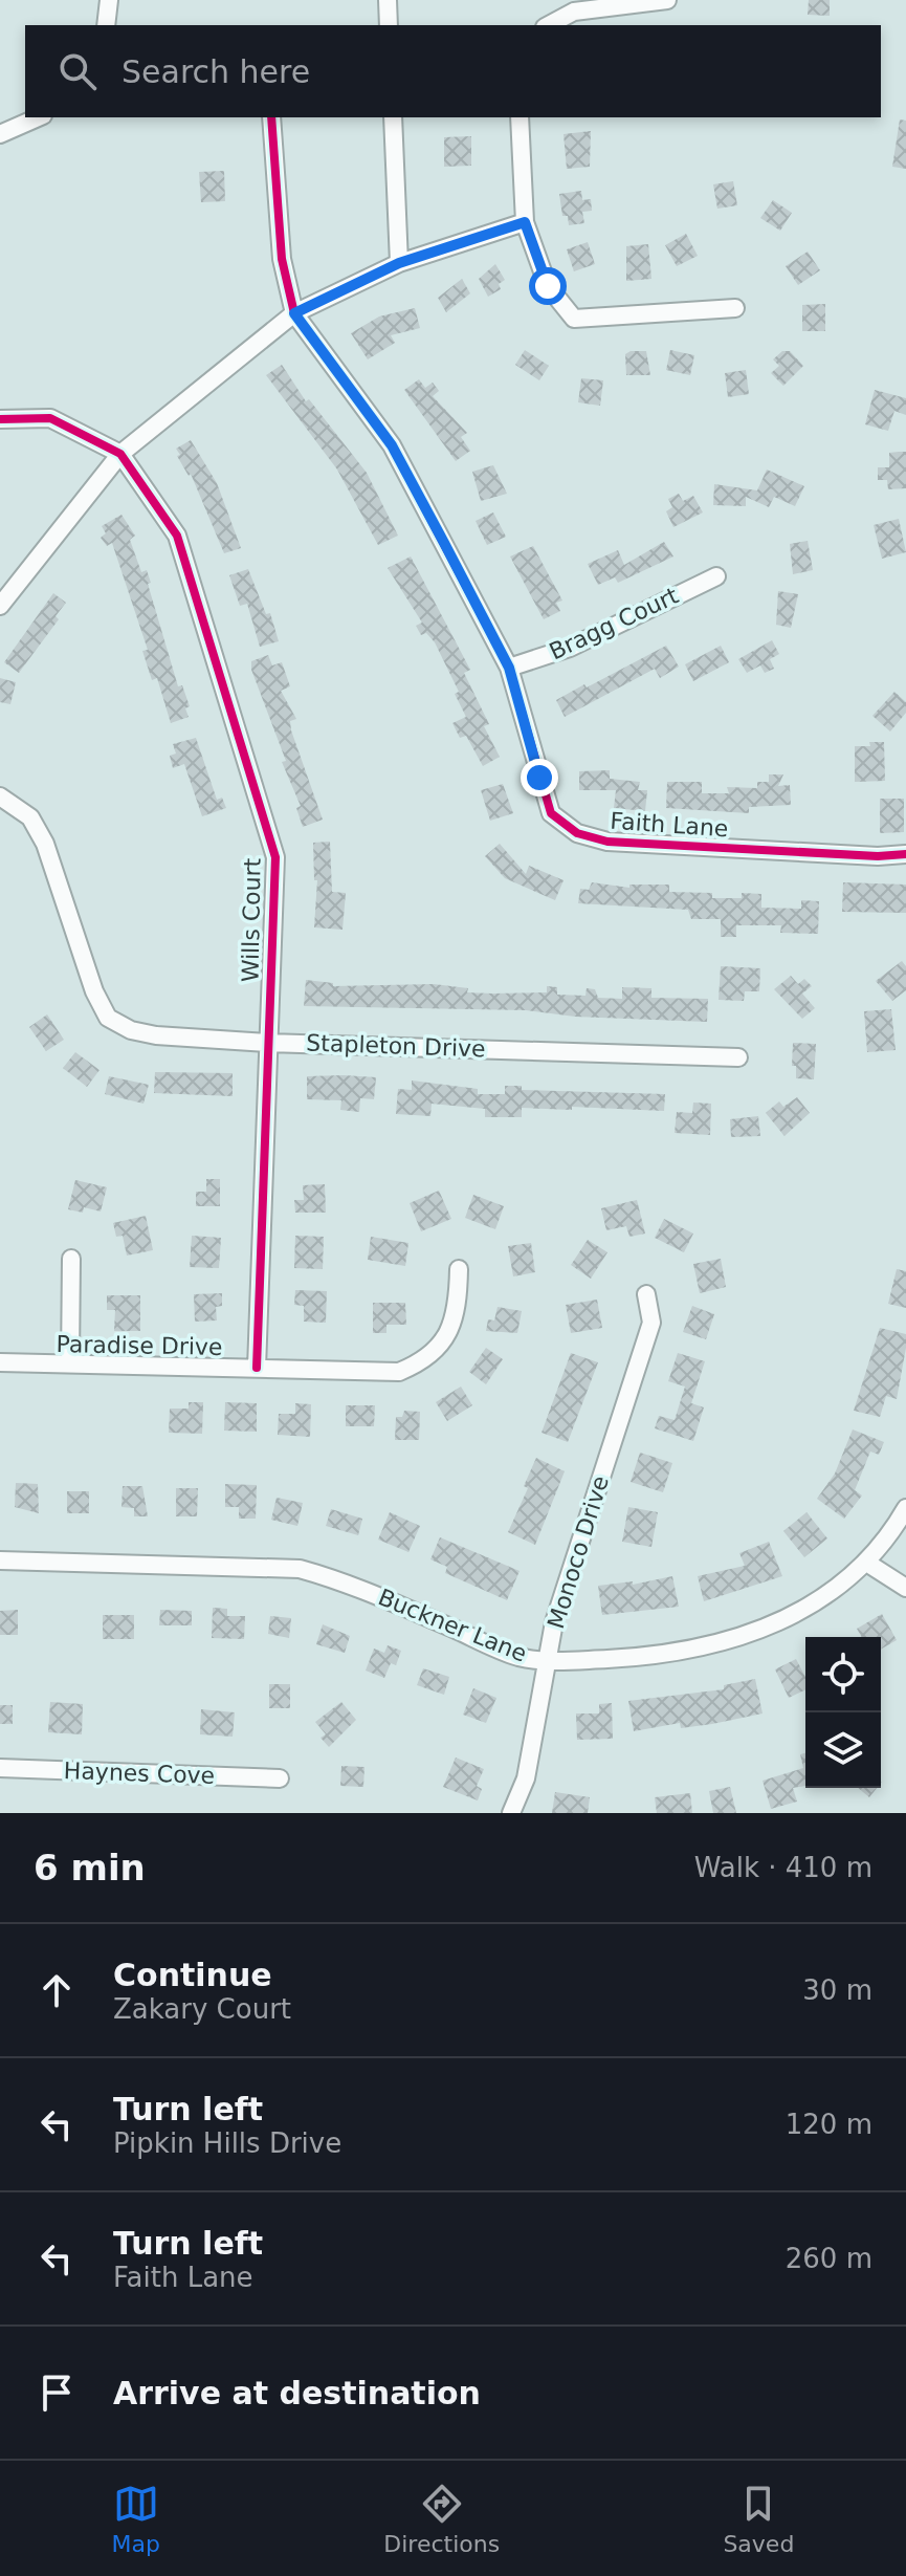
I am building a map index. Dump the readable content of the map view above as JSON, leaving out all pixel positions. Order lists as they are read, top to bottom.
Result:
{
  "streets": {
    "street": [
      "Bragg Court",
      "Faith Lane",
      "Wills Court",
      "Stapleton Drive",
      "Paradise Drive",
      "Monoco Drive",
      "Buckner Lane",
      "Haynes Cove"
    ]
  },
  "crossings": [
    ["Bragg Court", "Faith Lane"],
    ["Wills Court", "Stapleton Drive"],
    ["Wills Court", "Paradise Drive"],
    ["Monoco Drive", "Buckner Lane"]
  ],
  "page": {
    "search": "Search here",
    "heading": ["6 min", "Walk · 410 m"],
    "list": [
      ["Continue", "Zakary Court", "30 m"],
      ["Turn left", "Pipkin Hills Drive", "120 m"],
      ["Turn left", "Faith Lane", "260 m"],
      "Arrive at destination"
    ],
    "nav": ["Map", "Directions", "Saved"]
  }
}
